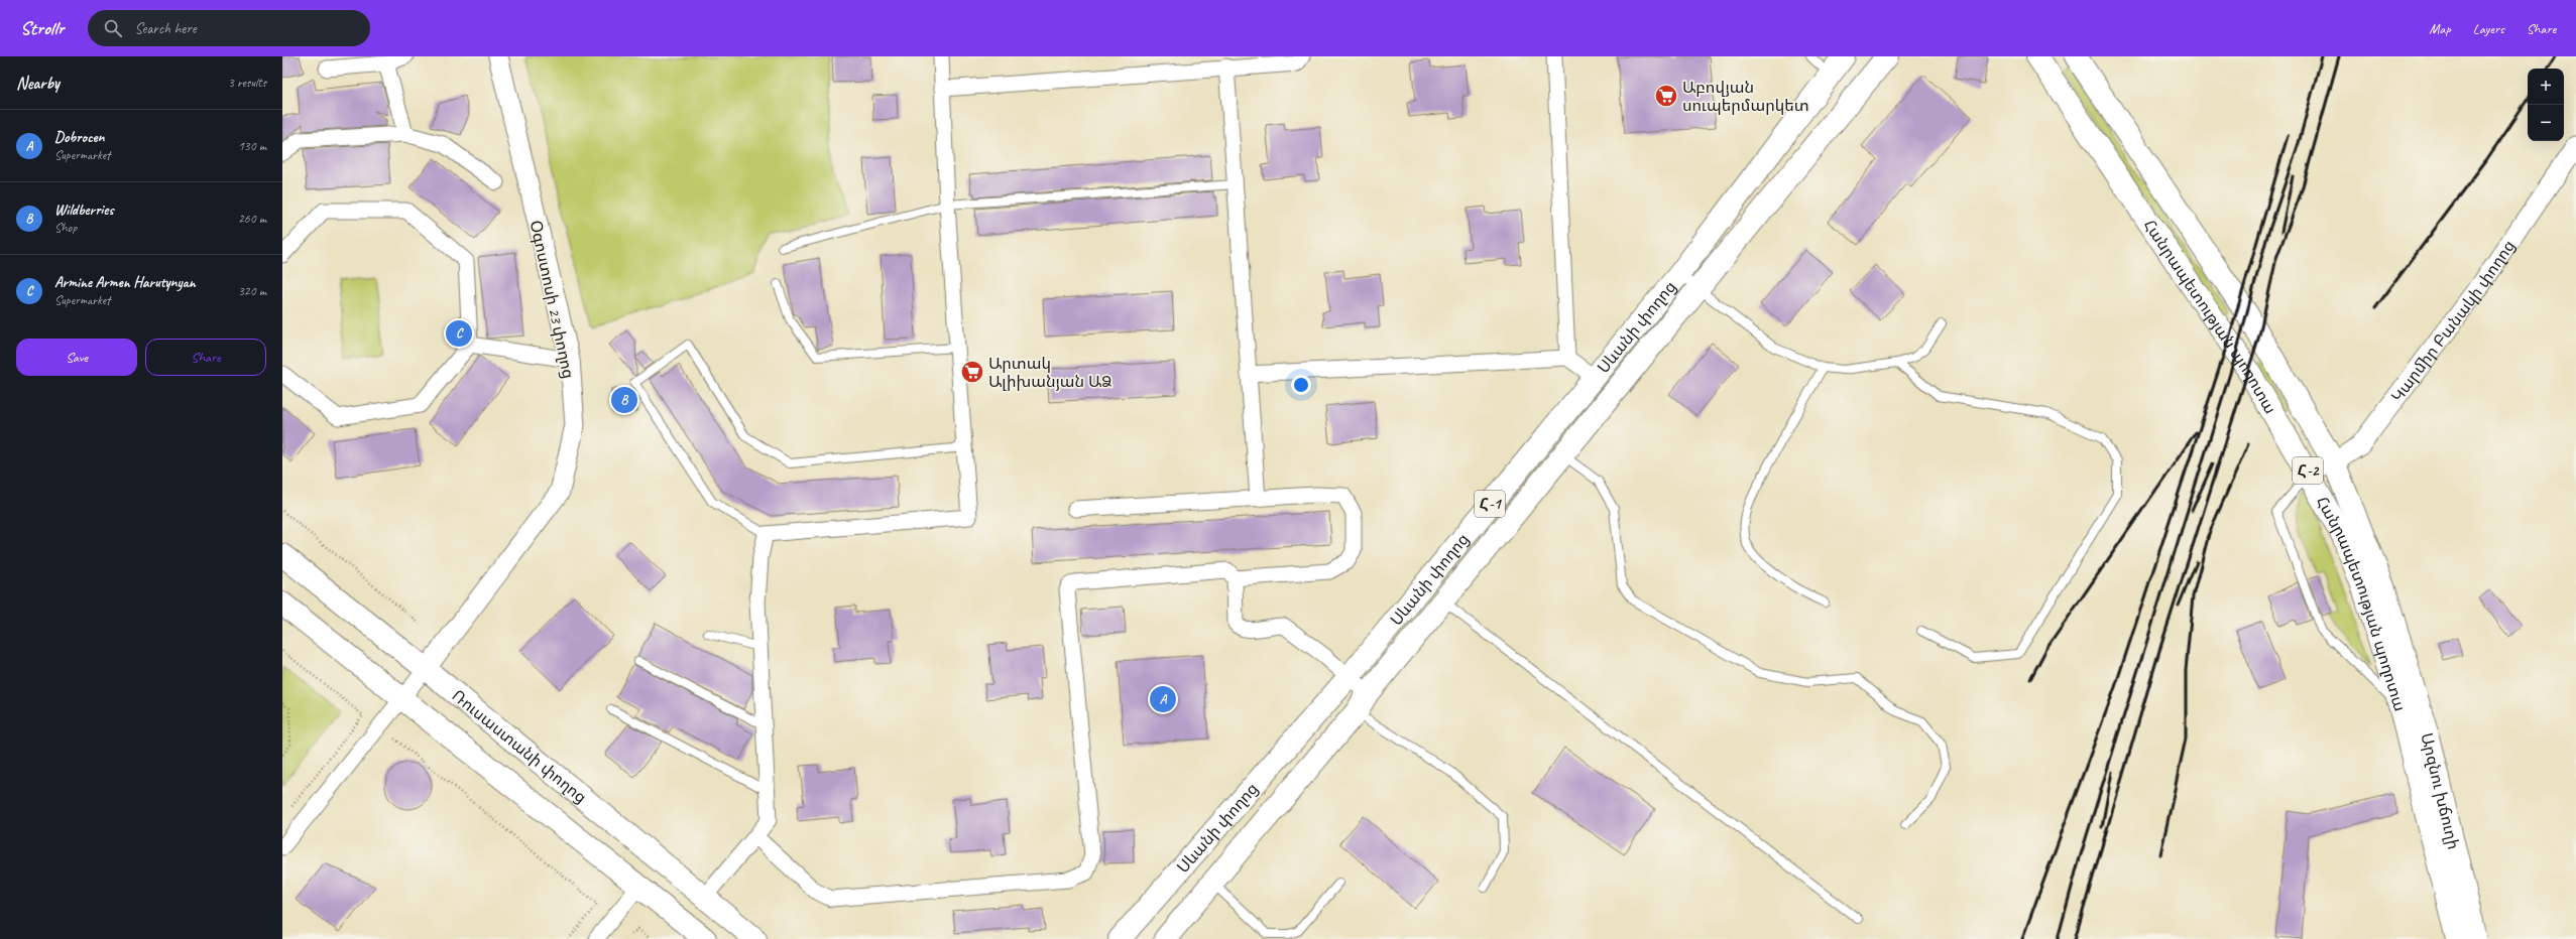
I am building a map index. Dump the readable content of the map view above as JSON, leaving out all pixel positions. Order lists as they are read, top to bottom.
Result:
{
  "streets": {
    "main road": [
      "Հանրապետության պողոտա",
      "Սևանի փողոց",
      "Հ-2",
      "Հ-1",
      "Ռուսաստանի փողոց",
      "Արզնու խճուղի"
    ],
    "street": ["Օգոստոսի 23 փողոց", "Կարմիր Բանակի փողոց"]
  },
  "crossings": [
    ["Օգոստոսի 23 փողոց", "Ռուսաստանի փողոց"],
    ["Հանրապետության պողոտա", "Կարմիր Բանակի փողոց"],
    ["Հանրապետության պողոտա", "Արզնու խճուղի"],
    ["Կարմիր Բանակի փողոց", "Արզնու խճուղի"]
  ],
  "places": {
    "supermarket": ["Աբովյան սուպերմարկետ", "Արտակ Ալիխանյան ԱՁ"]
  },
  "page": {
    "header": "Strollr",
    "search": "Search here",
    "nav": ["Map", "Layers", "Share"],
    "heading": ["Nearby", "3 results"],
    "map_buttons": ["+", "−"],
    "list": [
      {
        "mark": "A",
        "name": "Dobrocen",
        "note": "Supermarket",
        "value": "130 m"
      },
      {
        "mark": "B",
        "name": "Wildberries",
        "note": "Shop",
        "value": "260 m"
      },
      {
        "mark": "C",
        "name": "Armine Armen Harutynyan",
        "note": "Supermarket",
        "value": "320 m"
      }
    ],
    "pins": ["C", "B", "A"],
    "buttons": ["Save", "Share"]
  }
}
